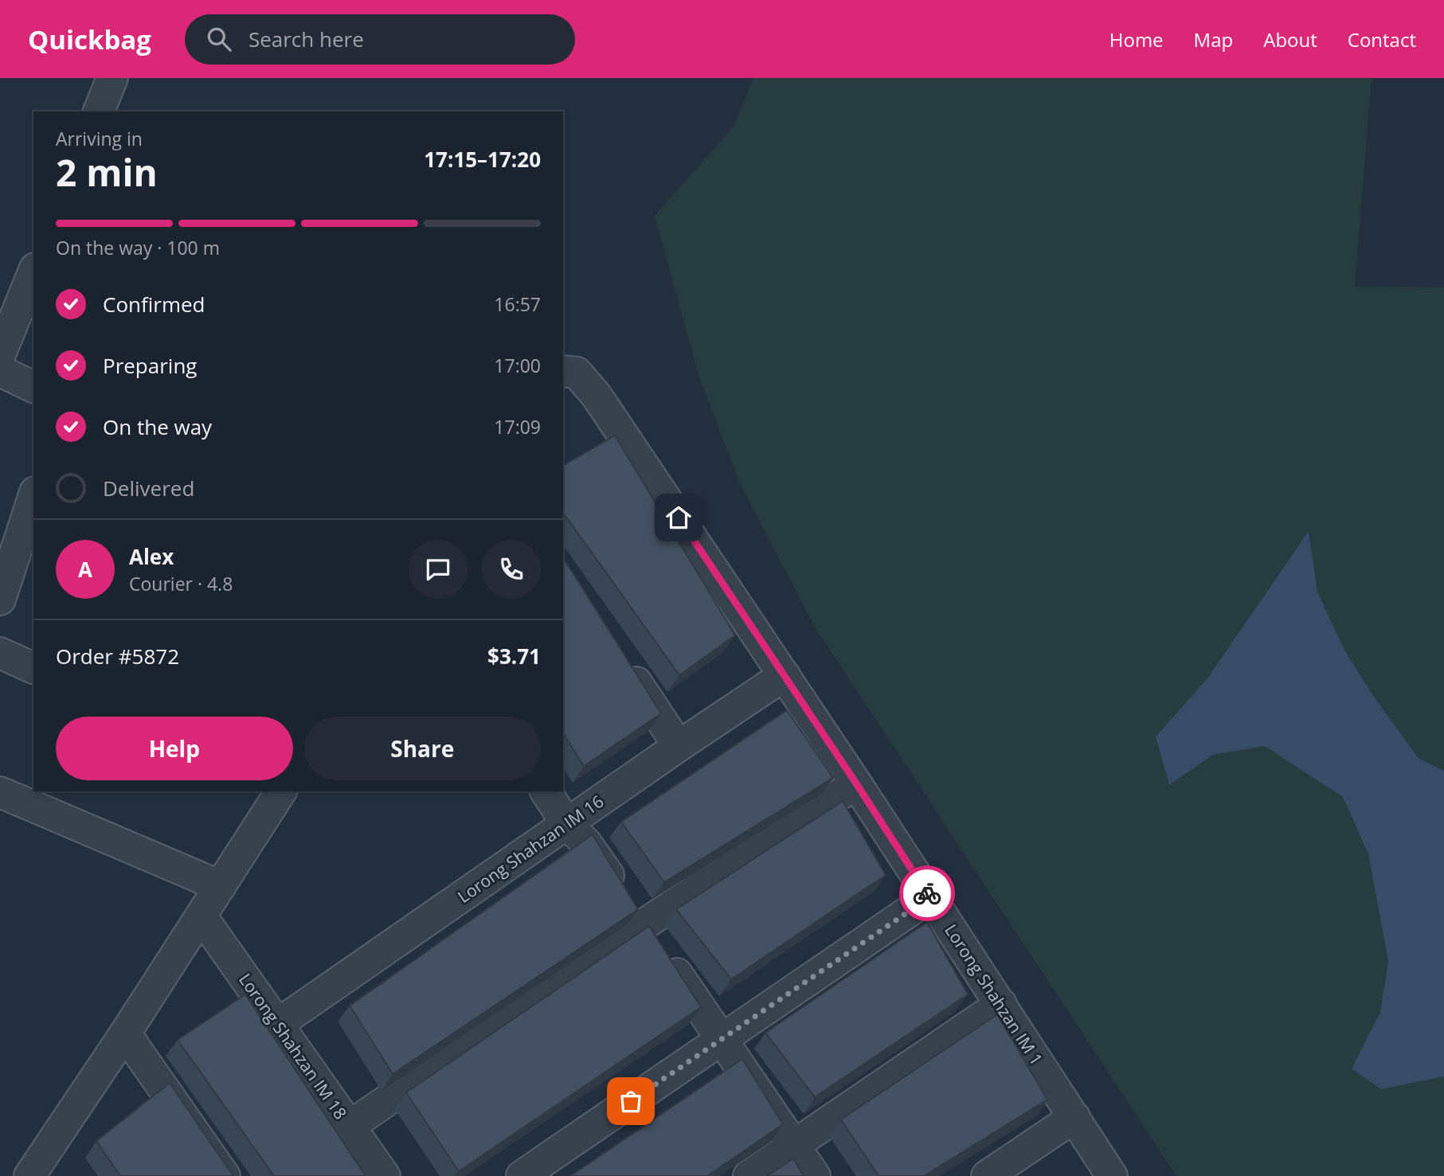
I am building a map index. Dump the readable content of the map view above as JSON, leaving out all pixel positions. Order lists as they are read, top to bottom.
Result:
{
  "streets": {
    "street": ["Lorong Shahzan IM 16", "Lorong Shahzan IM 1", "Lorong Shahzan IM 18"]
  },
  "crossings": [
    ["Lorong Shahzan IM 16", "Lorong Shahzan IM 1"],
    ["Lorong Shahzan IM 16", "Lorong Shahzan IM 18"]
  ],
  "page": {
    "header": "Quickbag",
    "search": "Search here",
    "nav": [
      "Home",
      "Map",
      "About",
      "Contact"
    ],
    "heading": ["2 min", "Arriving in", "17:15–17:20"],
    "panel": [
      "Alex",
      "Courier · 4.8",
      "Order #5872",
      "$3.71"
    ],
    "bar": "On the way · 100 m",
    "list": [
      ["Confirmed", "16:57"],
      ["Preparing", "17:00"],
      ["On the way", "17:09"],
      "Delivered"
    ],
    "round": "A",
    "buttons": ["Help", "Share"]
  }
}
